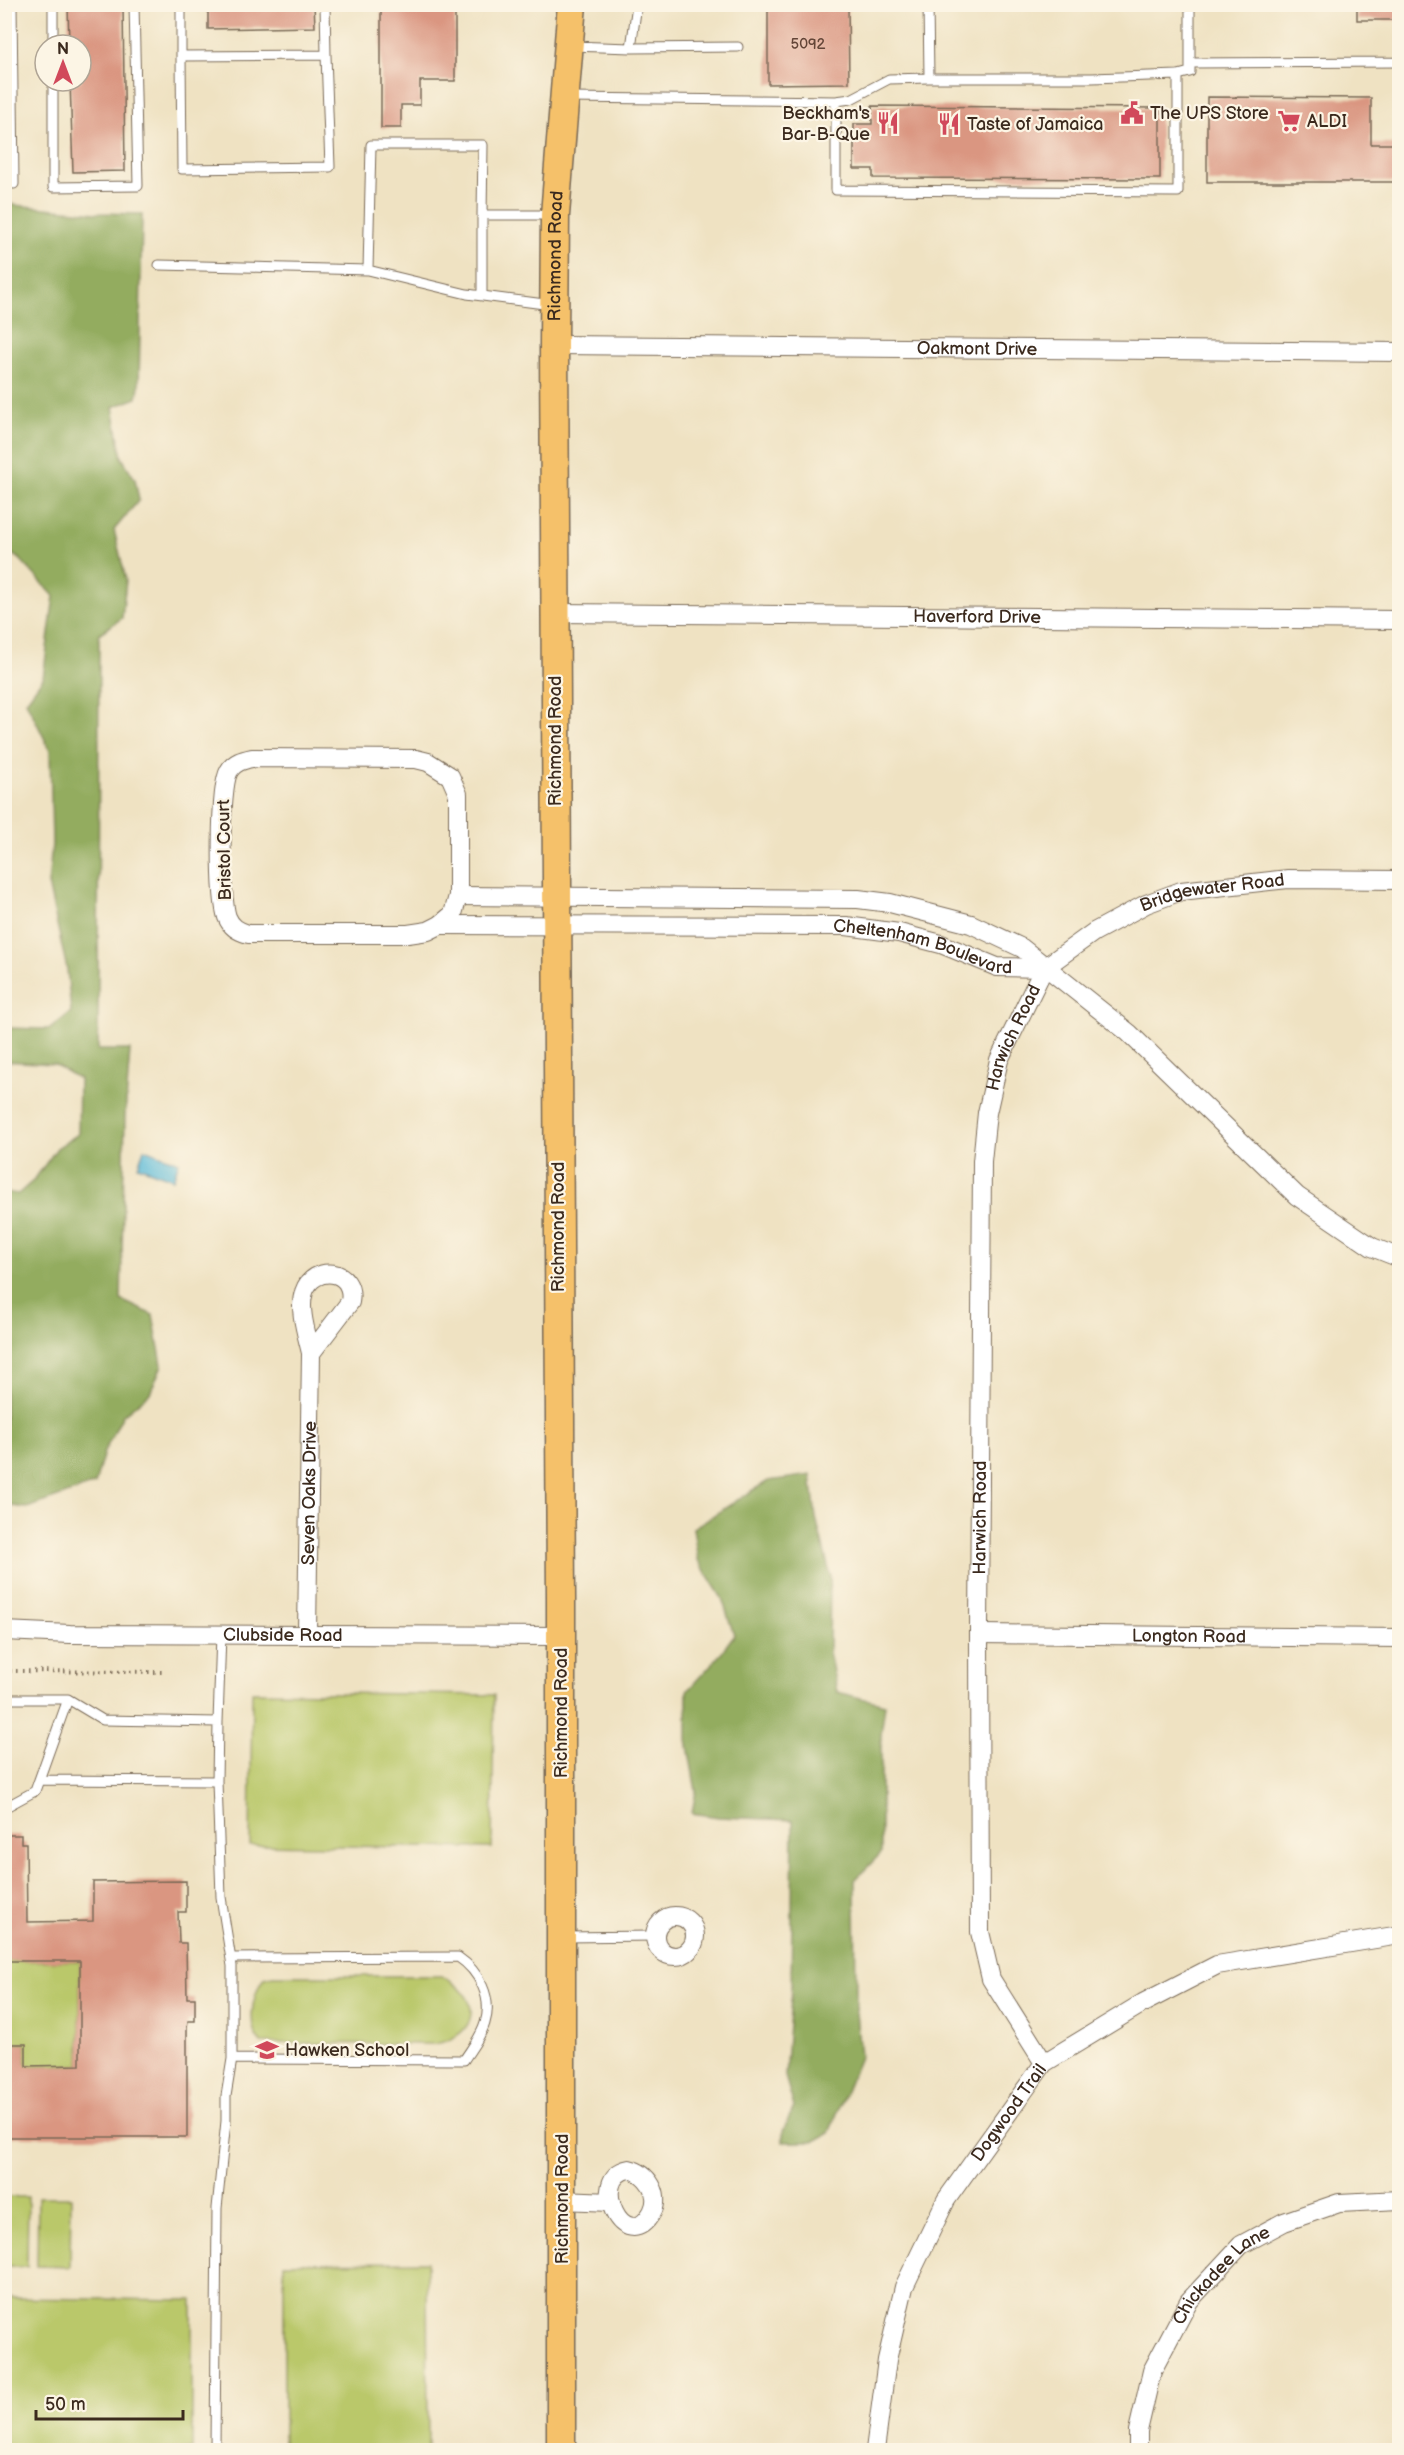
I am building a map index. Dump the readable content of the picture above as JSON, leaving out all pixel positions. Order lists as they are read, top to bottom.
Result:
{
  "streets": {
    "main road": ["Richmond Road"],
    "street": [
      "Oakmont Drive",
      "Haverford Drive",
      "Bristol Court",
      "Bridgewater Road",
      "Cheltenham Boulevard",
      "Harwich Road",
      "Seven Oaks Drive",
      "Clubside Road",
      "Longton Road",
      "Dogwood Trail",
      "Chickadee Lane"
    ]
  },
  "crossings": [
    ["Richmond Road", "Oakmont Drive"],
    ["Richmond Road", "Haverford Drive"],
    ["Richmond Road", "Cheltenham Boulevard"],
    ["Richmond Road", "Clubside Road"],
    ["Bridgewater Road", "Cheltenham Boulevard"],
    ["Bridgewater Road", "Harwich Road"],
    ["Cheltenham Boulevard", "Harwich Road"],
    ["Harwich Road", "Longton Road"],
    ["Harwich Road", "Dogwood Trail"],
    ["Seven Oaks Drive", "Clubside Road"]
  ],
  "places": {
    "public building": ["The UPS Store"],
    "supermarket": ["ALDI"],
    "restaurant": ["Beckham's Bar-B-Que", "Taste of Jamaica"],
    "school or university": ["Hawken School"]
  },
  "house_numbers": ["5092"],
  "scale_bar": "50 m",
  "north": "top"
}
